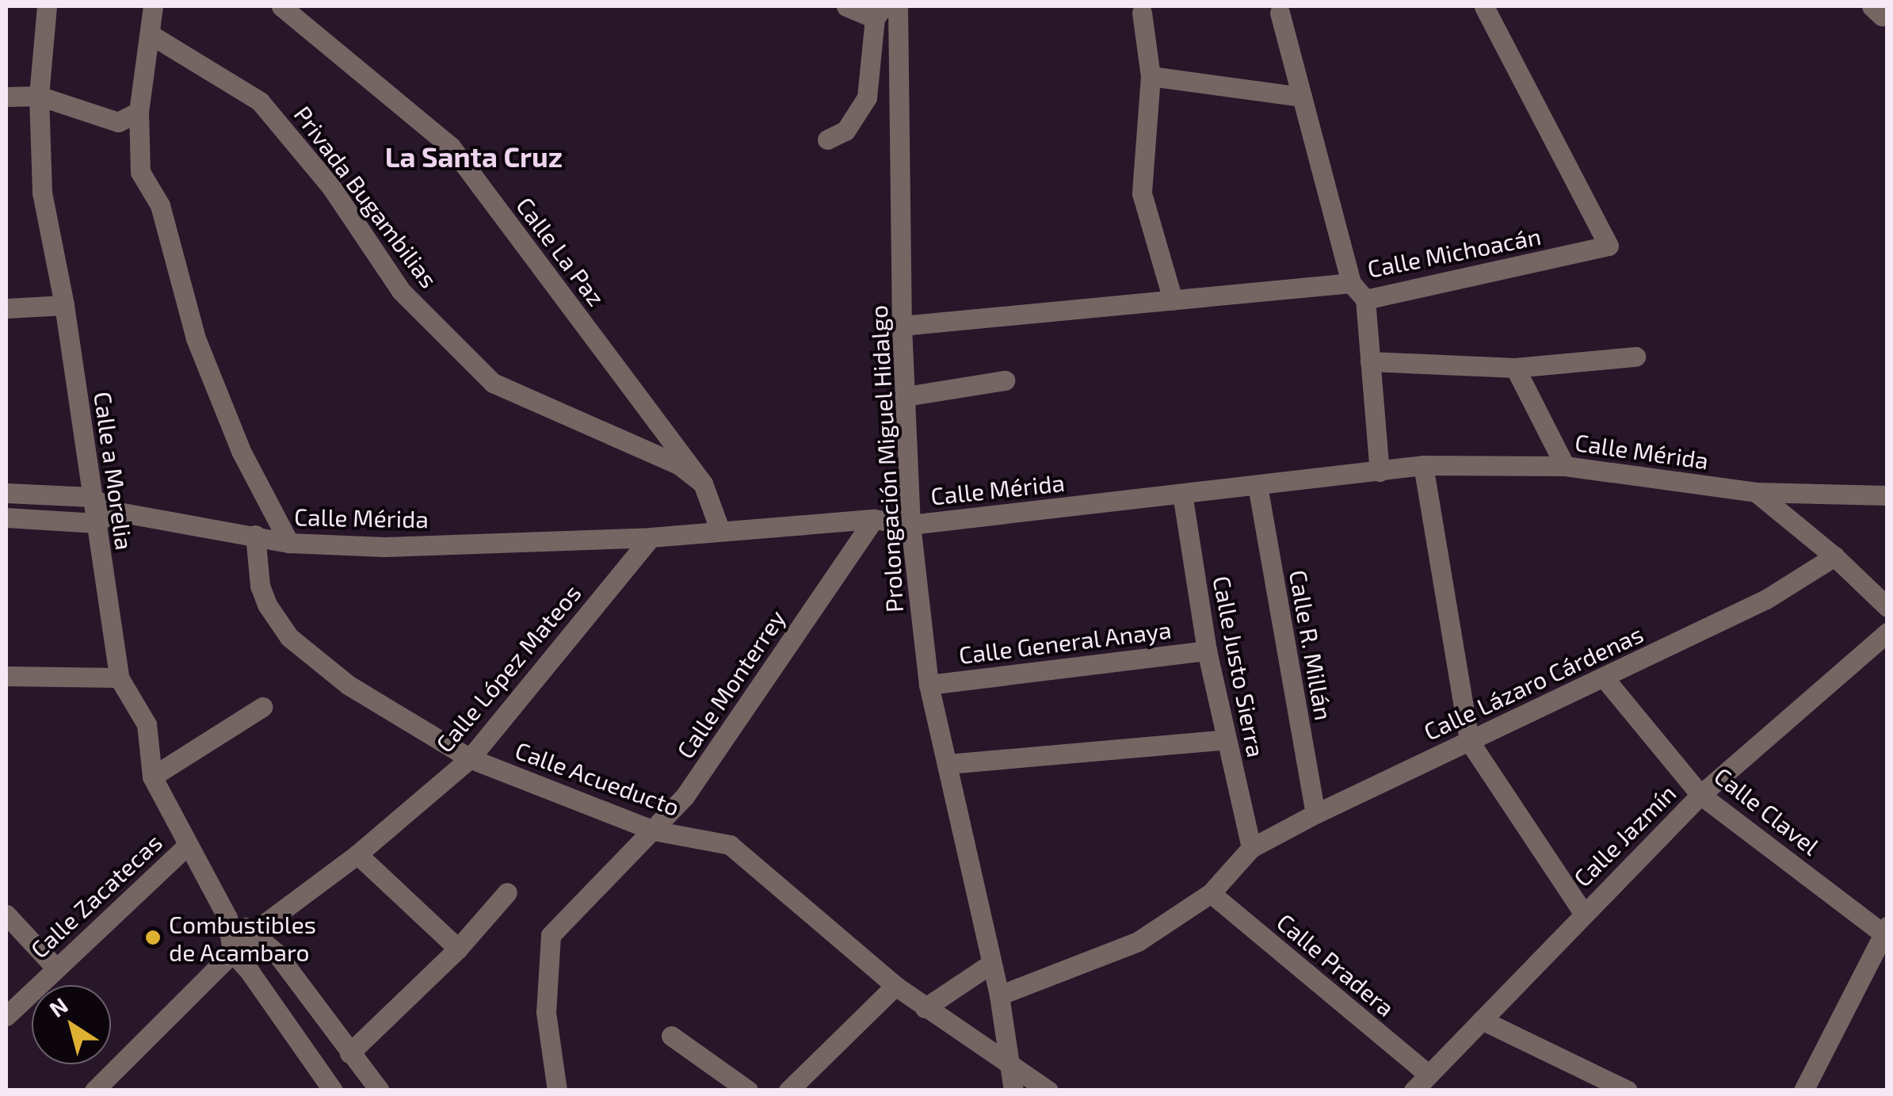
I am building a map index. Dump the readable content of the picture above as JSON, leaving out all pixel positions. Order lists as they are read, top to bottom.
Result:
{
  "streets": {
    "street": [
      "Privada Bugambilias",
      "Calle La Paz",
      "Calle Michoacán",
      "Calle Mérida",
      "Prolongación Miguel Hidalgo",
      "Calle a Morelia",
      "Calle General Anaya",
      "Calle R. Millán",
      "Calle Justo Sierra",
      "Calle López Mateos",
      "Calle Lázaro Cárdenas",
      "Calle Monterrey",
      "Calle Acueducto",
      "Calle Clavel",
      "Calle Jazmín",
      "Calle Zacatecas",
      "Calle Pradera"
    ]
  },
  "crossings": [
    ["Privada Bugambilias", "Calle La Paz"],
    ["Calle La Paz", "Calle Mérida"],
    ["Calle Michoacán", "Prolongación Miguel Hidalgo"],
    ["Calle Mérida", "Prolongación Miguel Hidalgo"],
    ["Calle Mérida", "Calle a Morelia"],
    ["Calle Mérida", "Calle R. Millán"],
    ["Calle Mérida", "Calle Justo Sierra"],
    ["Calle Mérida", "Calle López Mateos"],
    ["Calle Mérida", "Calle Monterrey"],
    ["Calle Mérida", "Calle Acueducto"],
    ["Prolongación Miguel Hidalgo", "Calle General Anaya"],
    ["Prolongación Miguel Hidalgo", "Calle Acueducto"],
    ["Calle a Morelia", "Calle López Mateos"],
    ["Calle a Morelia", "Calle Zacatecas"],
    ["Calle General Anaya", "Calle Justo Sierra"],
    ["Calle R. Millán", "Calle Lázaro Cárdenas"],
    ["Calle Justo Sierra", "Calle Lázaro Cárdenas"],
    ["Calle López Mateos", "Calle Acueducto"],
    ["Calle Lázaro Cárdenas", "Calle Clavel"],
    ["Calle Monterrey", "Calle Acueducto"],
    ["Calle Clavel", "Calle Jazmín"],
    ["Calle Jazmín", "Calle Pradera"]
  ],
  "districts": ["La Santa Cruz"],
  "places": ["Combustibles de Acambaro"],
  "north": "top left"
}
